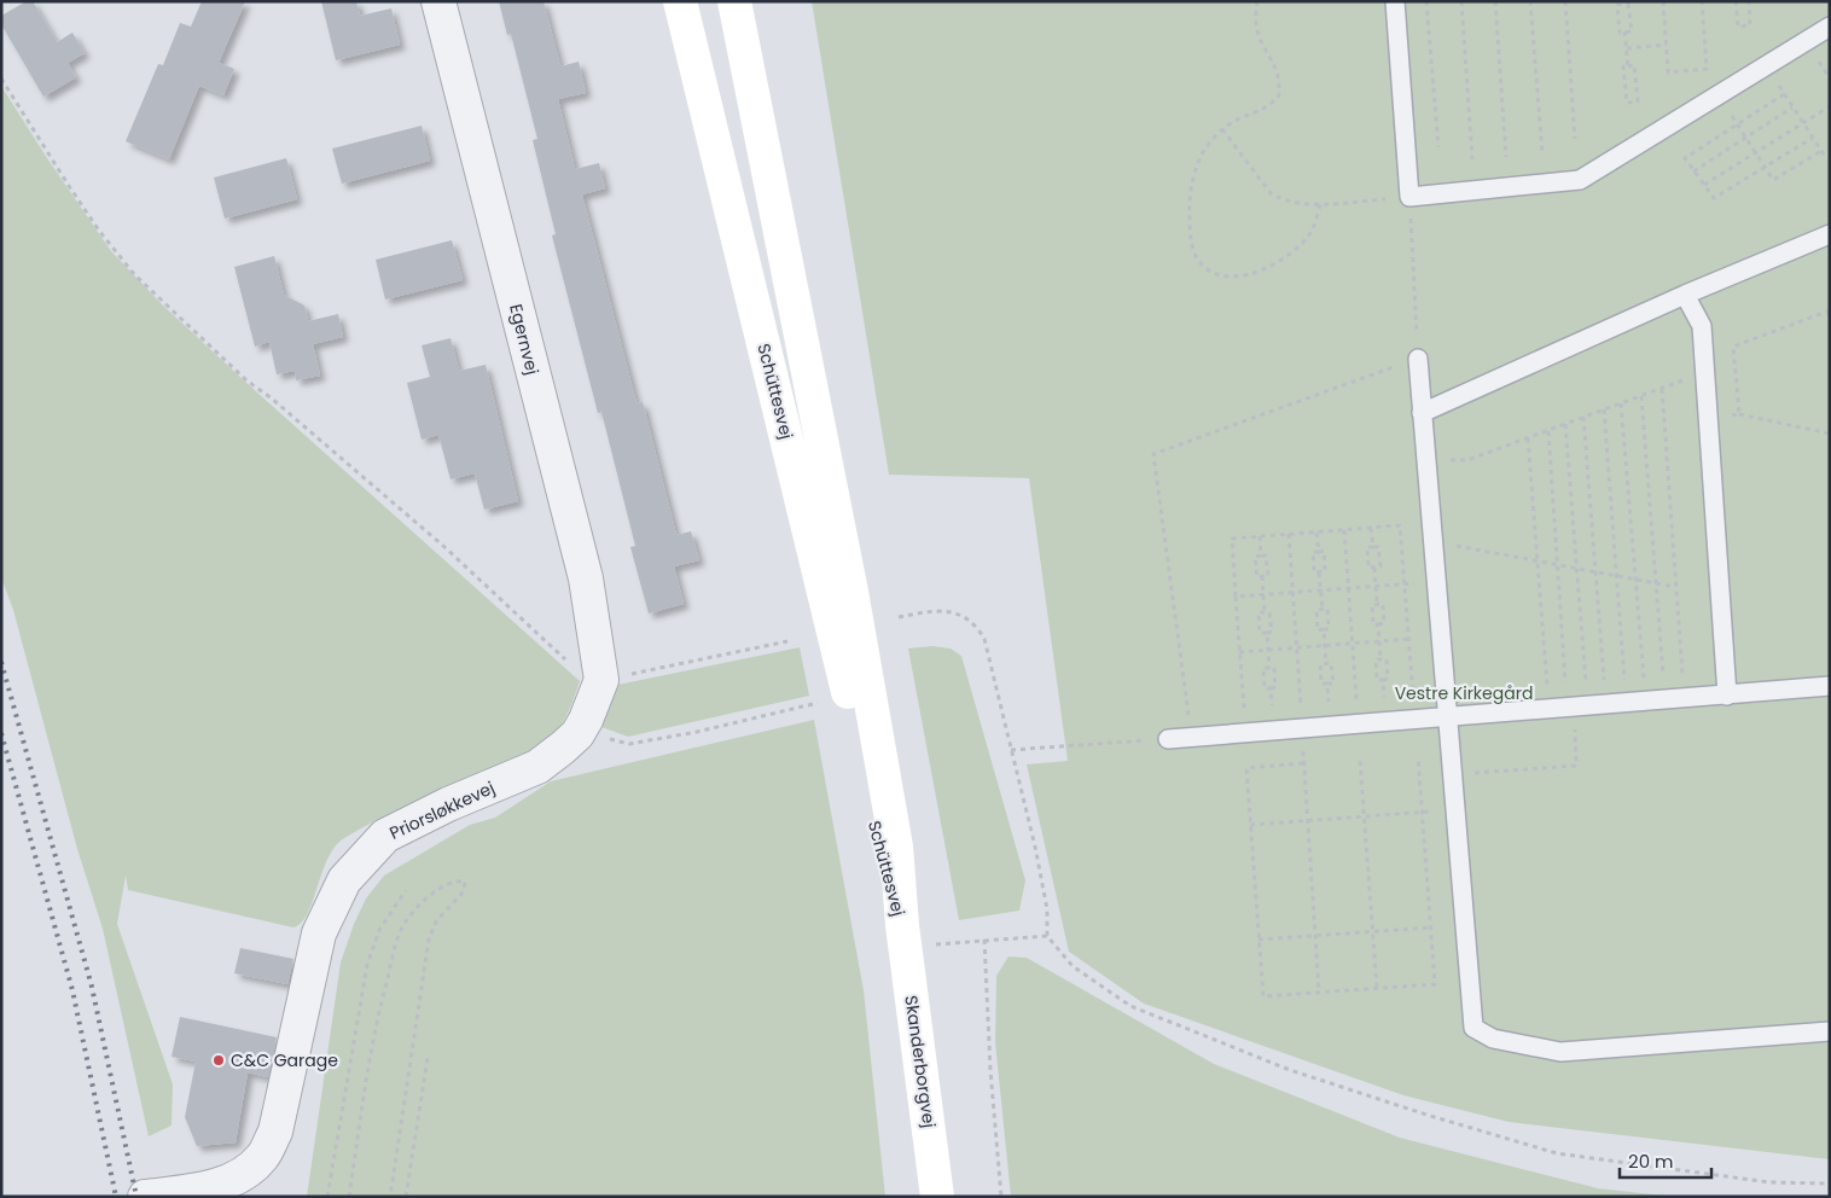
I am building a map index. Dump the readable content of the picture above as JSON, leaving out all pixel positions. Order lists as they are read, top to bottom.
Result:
{
  "streets": {
    "main road": ["Schüttesvej", "Skanderborgvej"],
    "street": ["Egernvej", "Priorsløkkevej"]
  },
  "crossings": [
    ["Egernvej", "Priorsløkkevej"],
    ["Schüttesvej", "Skanderborgvej"]
  ],
  "parks": ["Vestre Kirkegård"],
  "places": ["C&C Garage"],
  "scale_bar": "20 m"
}
